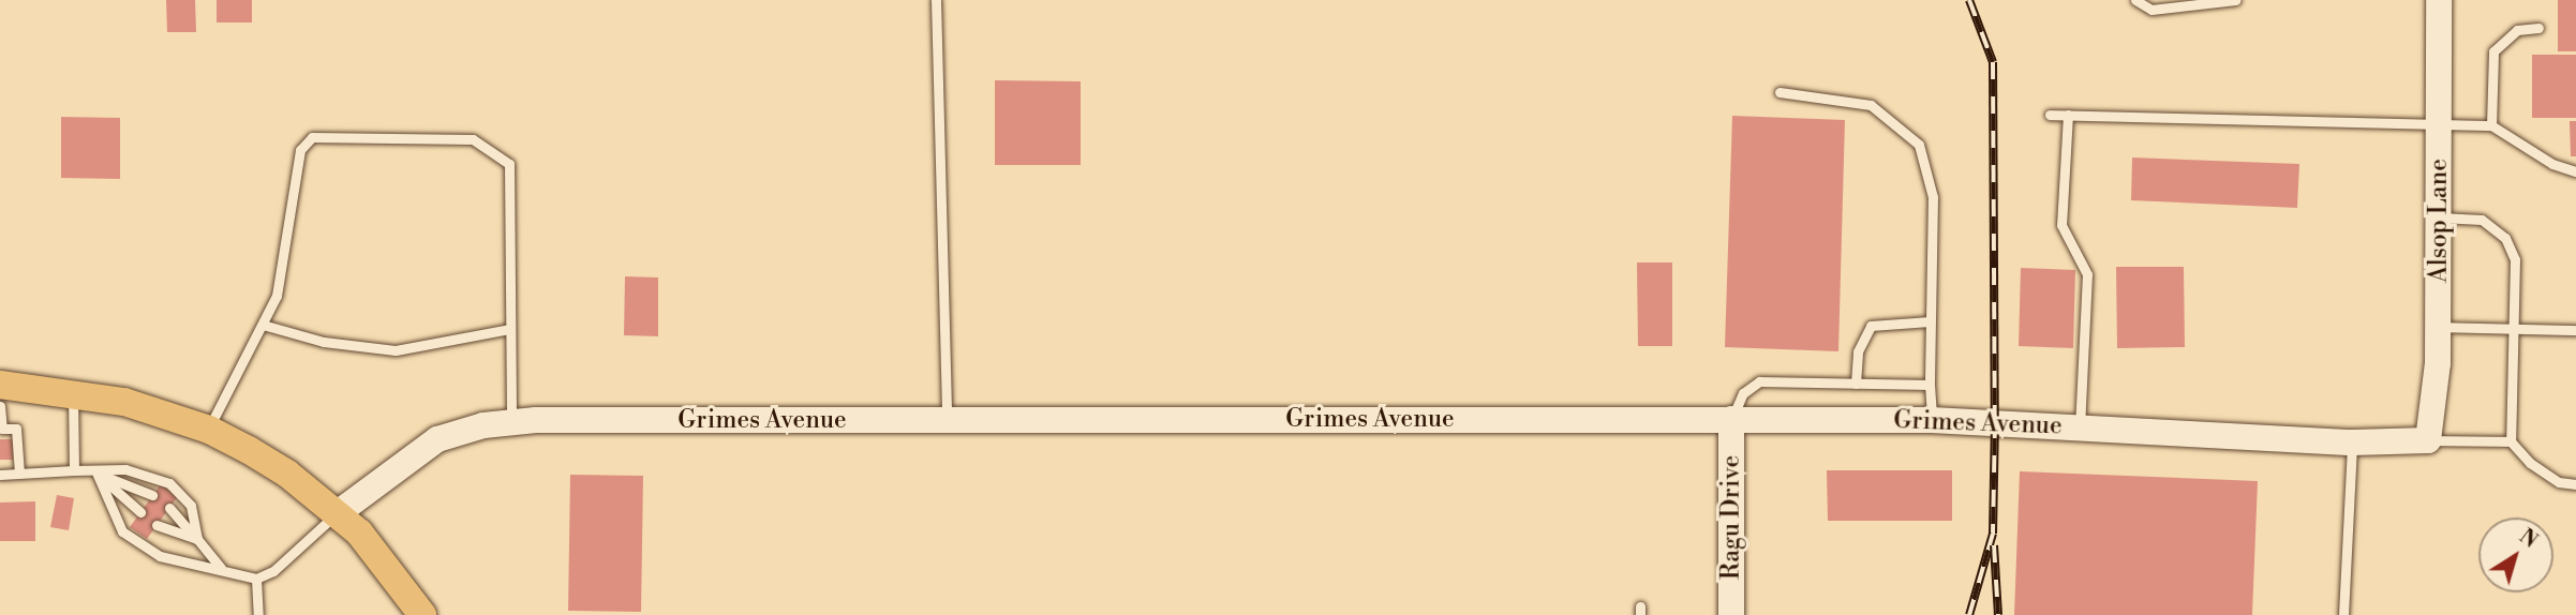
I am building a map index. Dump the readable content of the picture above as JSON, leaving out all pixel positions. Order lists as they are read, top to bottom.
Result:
{
  "streets": {
    "street": ["Alsop Lane", "Grimes Avenue", "Ragu Drive"]
  },
  "crossings": [
    ["Alsop Lane", "Grimes Avenue"],
    ["Grimes Avenue", "Ragu Drive"]
  ],
  "north": "top right"
}
